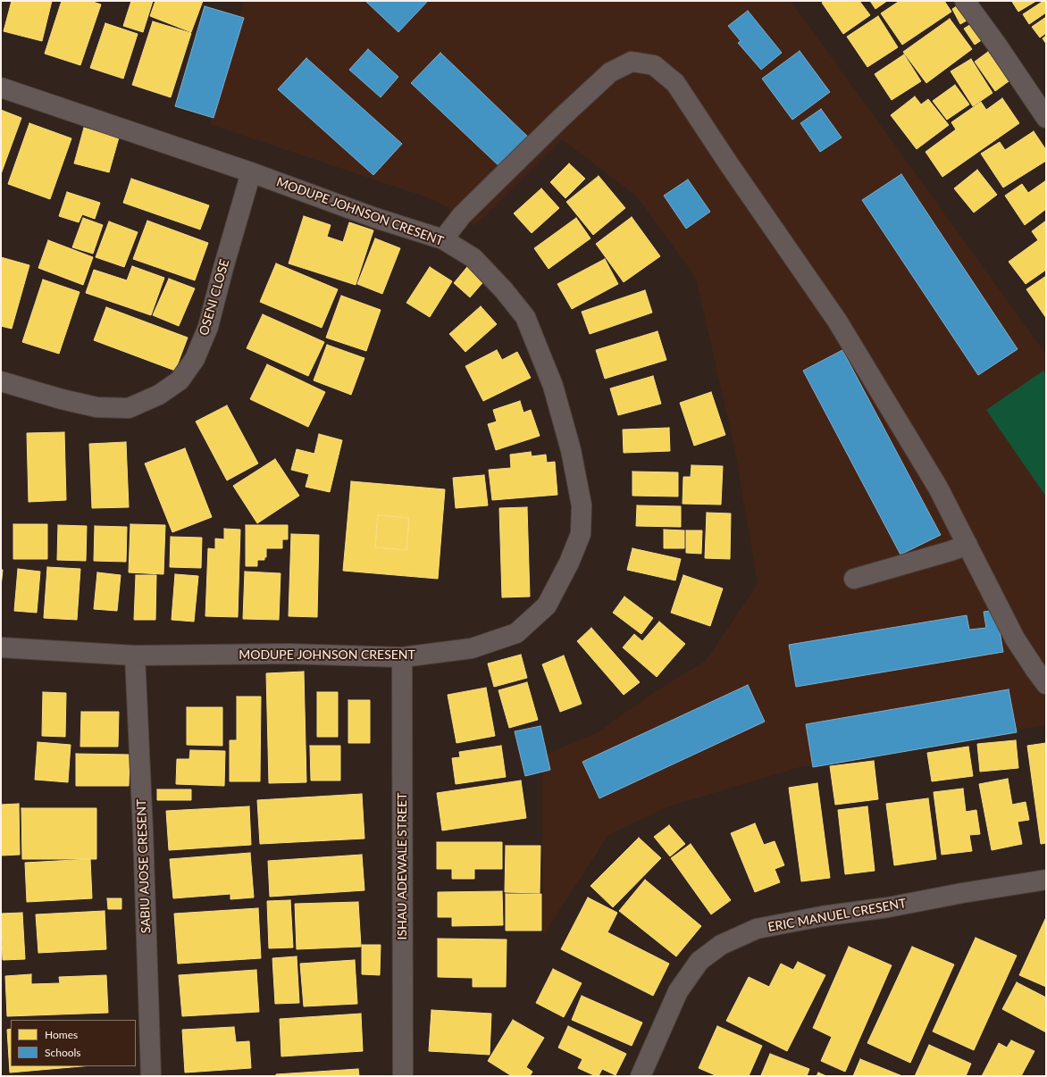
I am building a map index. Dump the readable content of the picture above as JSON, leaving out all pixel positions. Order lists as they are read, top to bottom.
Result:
{
  "streets": {
    "street": [
      "MODUPE JOHNSON CRESENT",
      "OSENI CLOSE",
      "SABIU AJOSE CRESENT",
      "ISHAU ADEWALE STREET",
      "ERIC MANUEL CRESENT"
    ]
  },
  "crossings": [
    ["MODUPE JOHNSON CRESENT", "OSENI CLOSE"],
    ["MODUPE JOHNSON CRESENT", "SABIU AJOSE CRESENT"],
    ["MODUPE JOHNSON CRESENT", "ISHAU ADEWALE STREET"]
  ],
  "legend": ["Homes", "Schools"]
}
